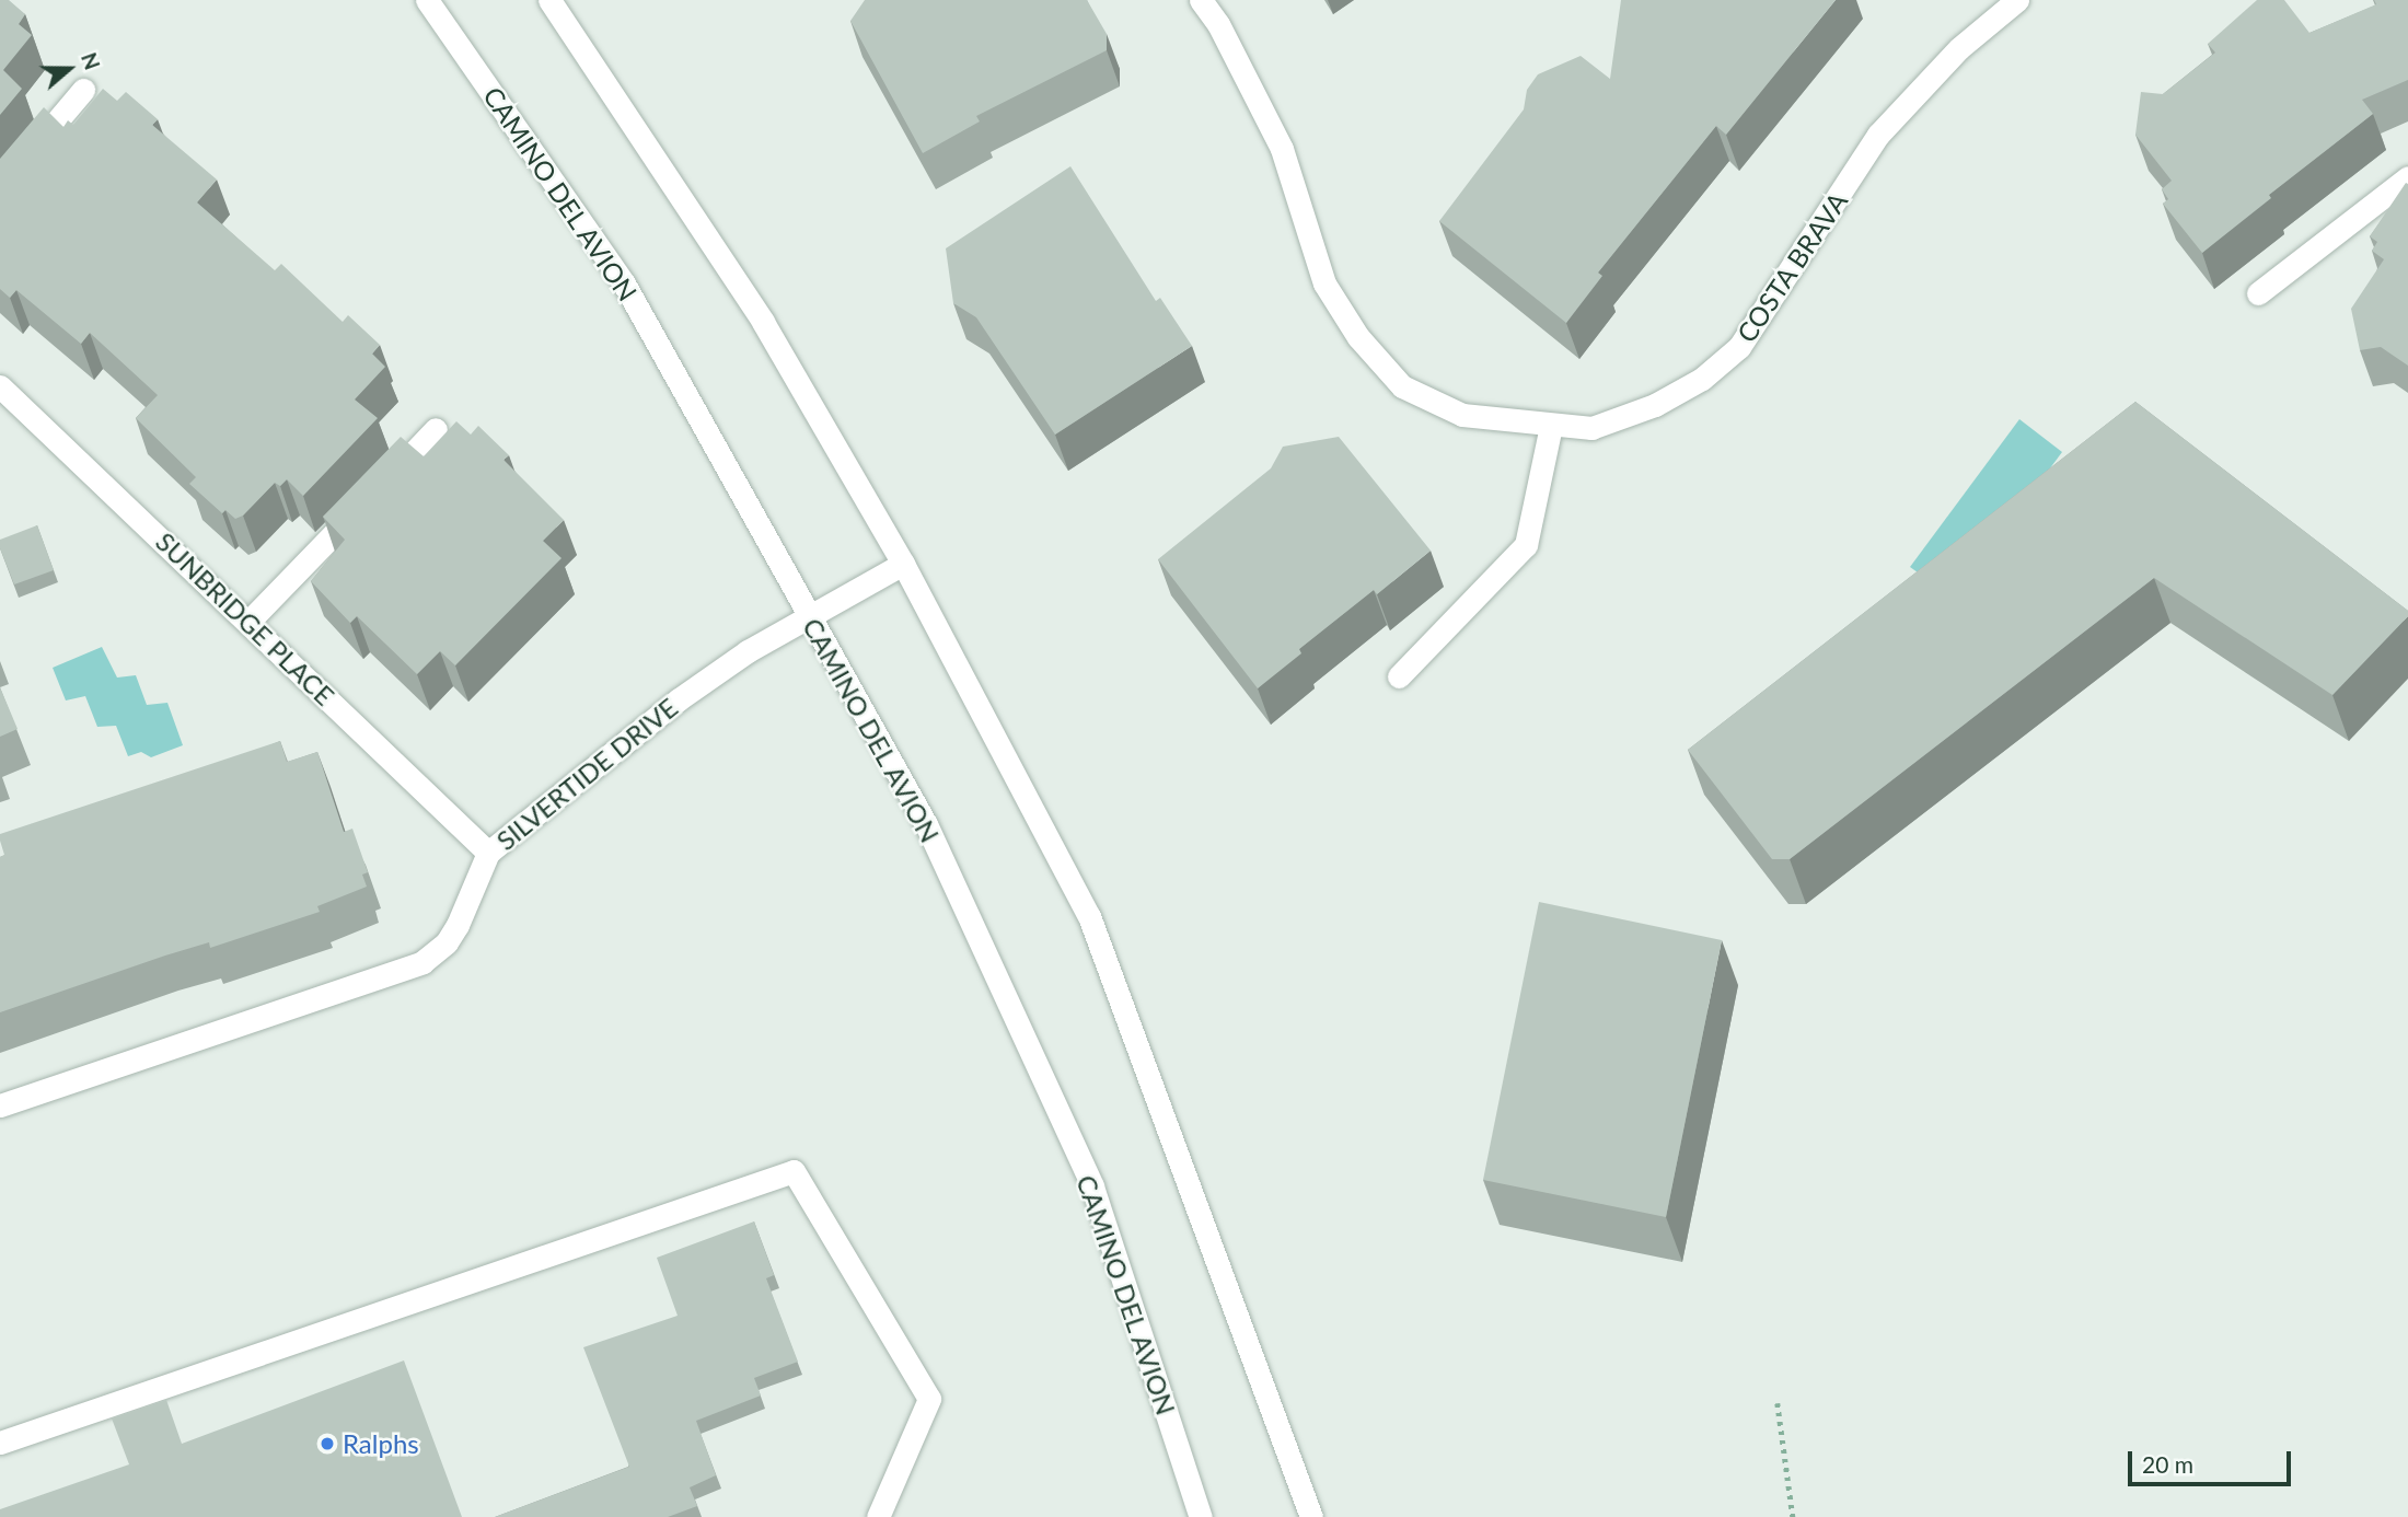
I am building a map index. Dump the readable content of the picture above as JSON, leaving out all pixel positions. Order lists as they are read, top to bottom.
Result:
{
  "streets": {
    "street": [
      "CAMINO DEL AVION",
      "COSTA BRAVA",
      "SUNBRIDGE PLACE",
      "SILVERTIDE DRIVE"
    ]
  },
  "crossings": [
    ["CAMINO DEL AVION", "SILVERTIDE DRIVE"],
    ["SUNBRIDGE PLACE", "SILVERTIDE DRIVE"]
  ],
  "places": ["Ralphs"],
  "scale_bar": "20 m",
  "north": "right"
}
